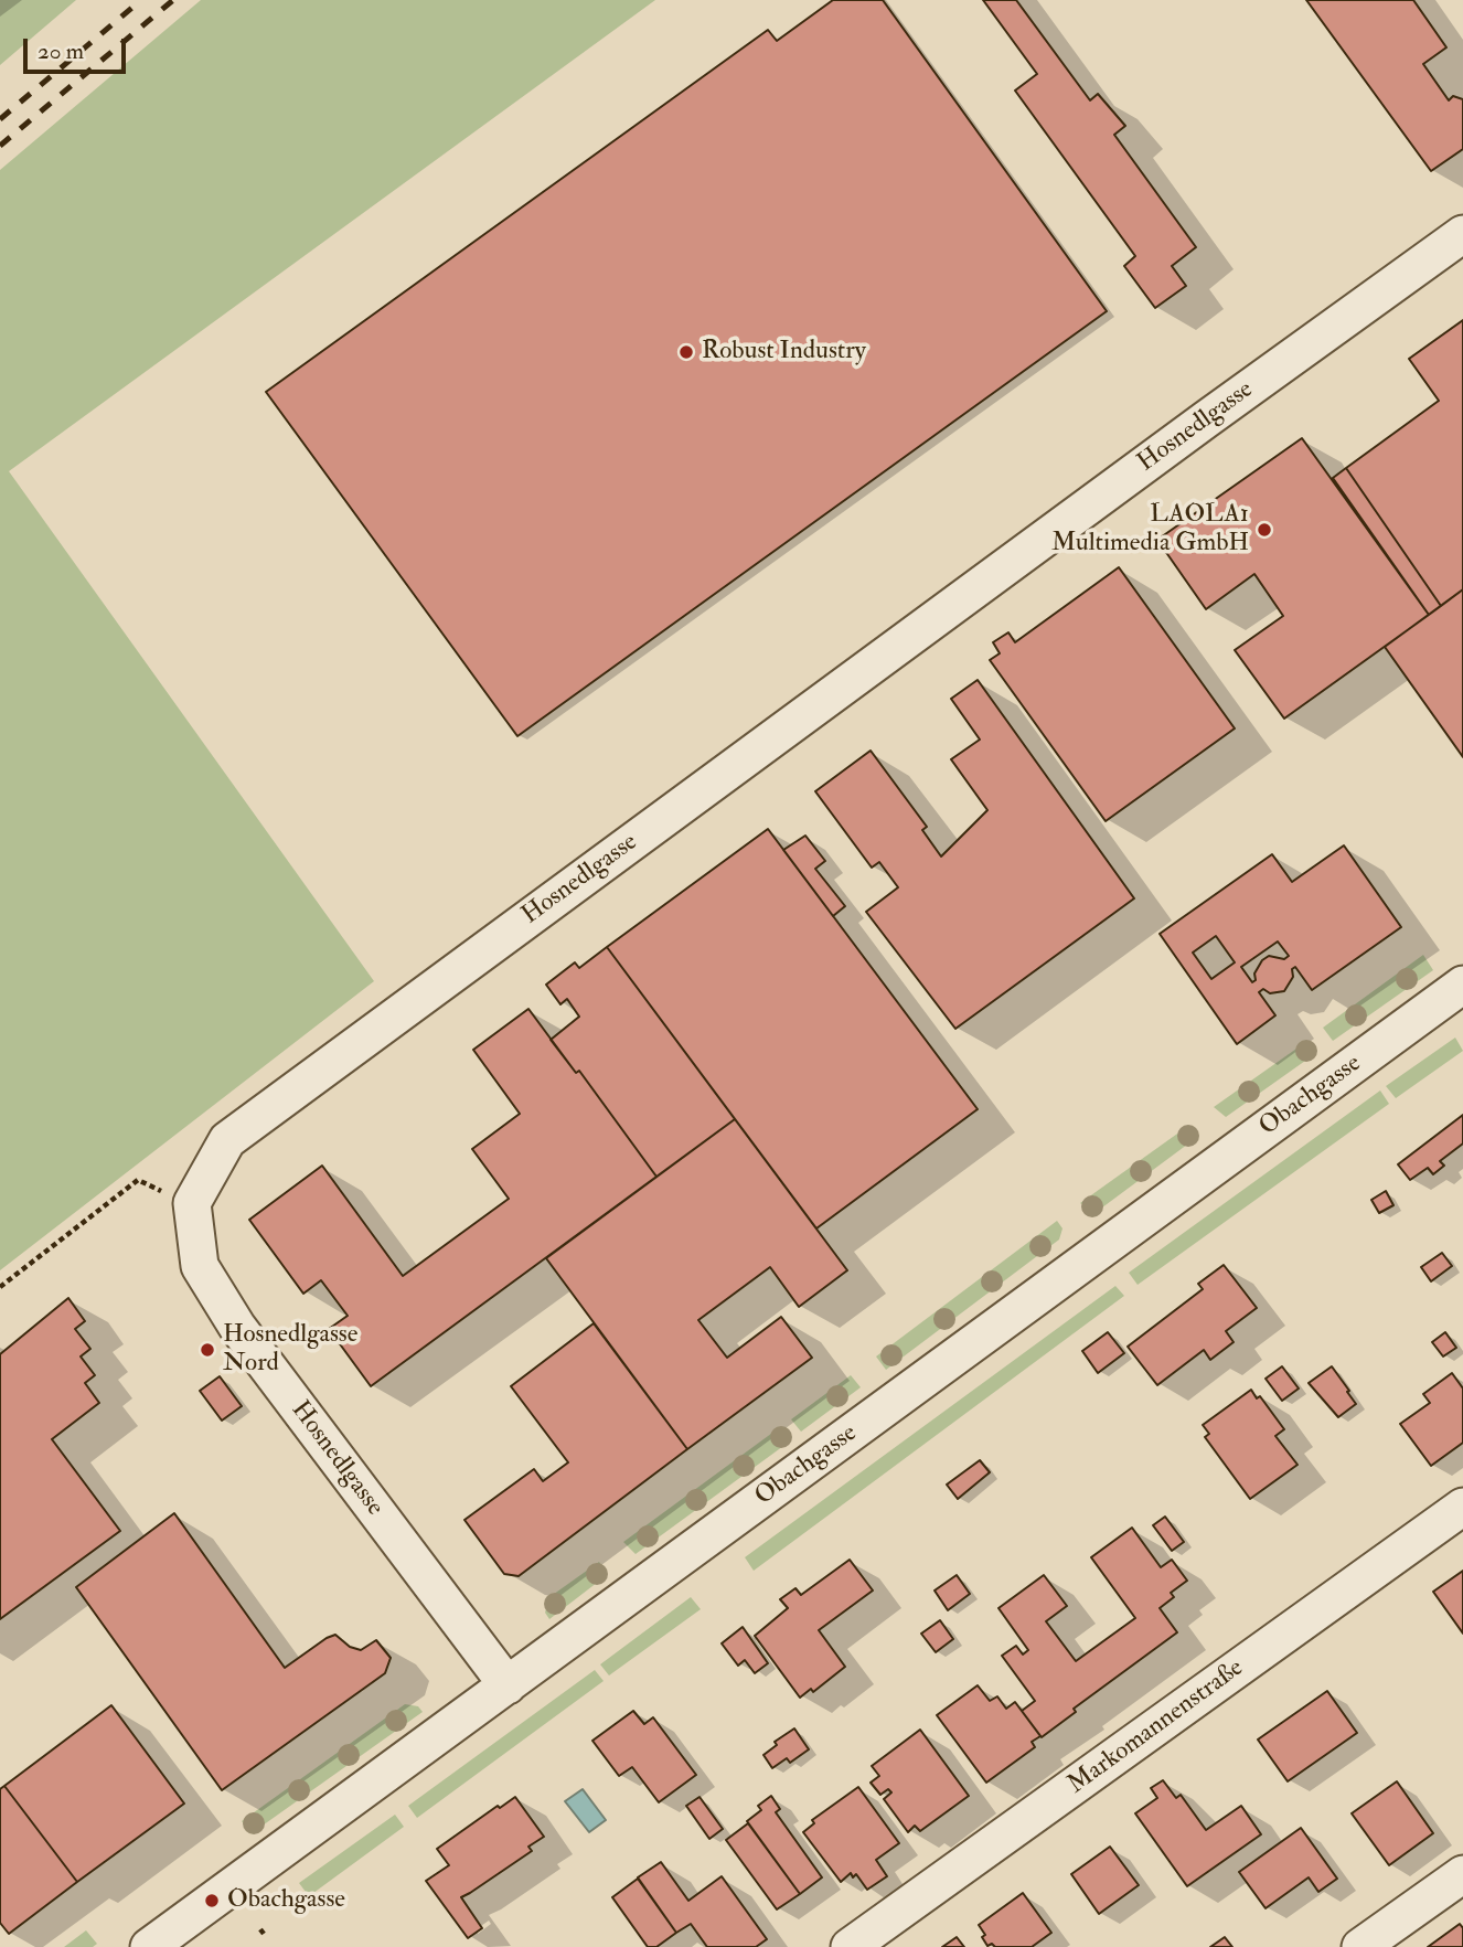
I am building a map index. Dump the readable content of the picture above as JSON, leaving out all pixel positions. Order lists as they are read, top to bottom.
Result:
{
  "streets": {
    "street": ["Hosnedlgasse", "Obachgasse", "Markomannenstraße"]
  },
  "crossings": [
    ["Hosnedlgasse", "Obachgasse"]
  ],
  "places": [
    "Robust Industry",
    "LAOLA1 Multimedia GmbH",
    "Hosnedlgasse Nord",
    "Obachgasse"
  ],
  "scale_bar": "20 m"
}
